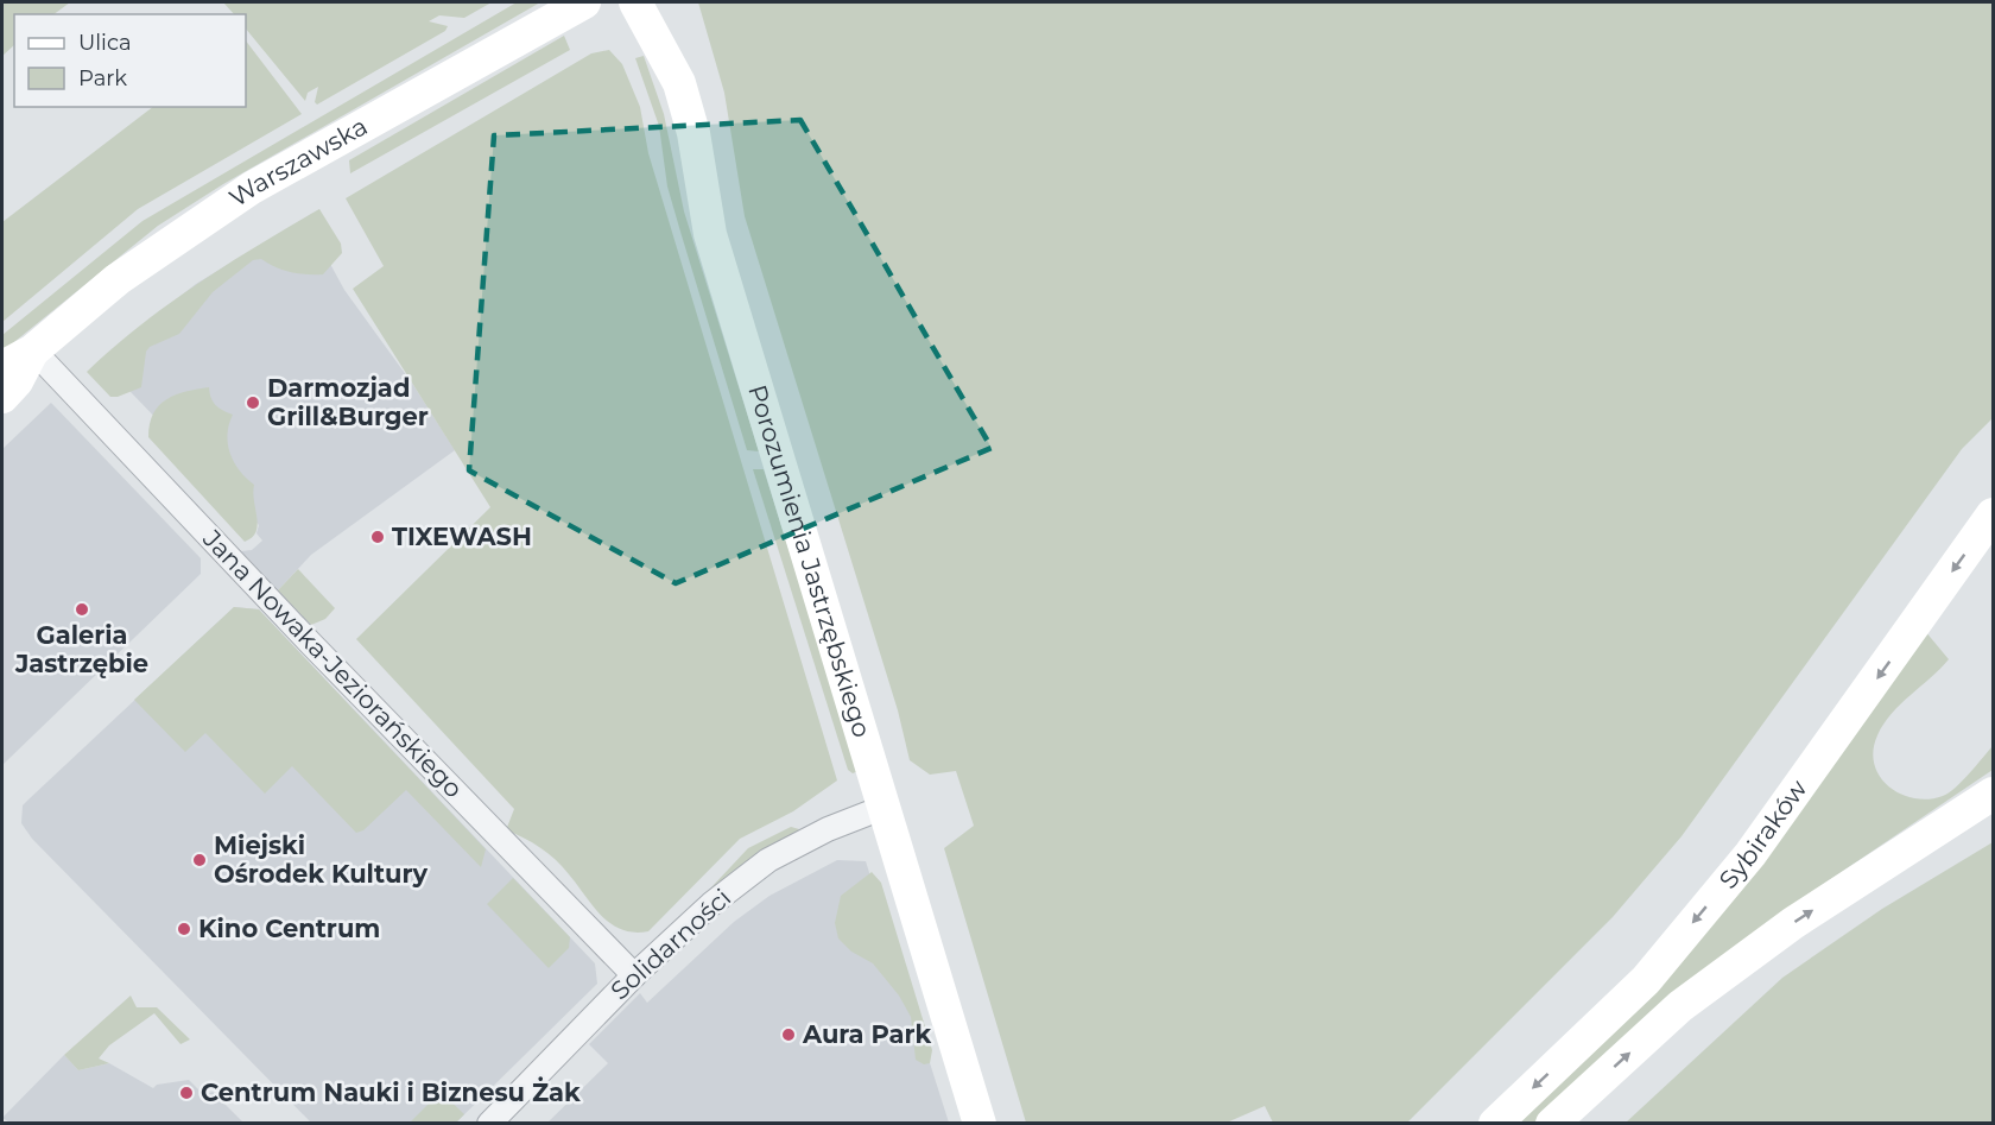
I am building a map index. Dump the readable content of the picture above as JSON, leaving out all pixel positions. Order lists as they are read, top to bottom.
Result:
{
  "streets": {
    "street": [
      "Warszawska",
      "Porozumienia Jastrzębskiego",
      "Jana Nowaka-Jeziorańskiego",
      "Sybiraków",
      "Solidarności"
    ]
  },
  "crossings": [
    ["Warszawska", "Jana Nowaka-Jeziorańskiego"],
    ["Porozumienia Jastrzębskiego", "Solidarności"],
    ["Jana Nowaka-Jeziorańskiego", "Solidarności"]
  ],
  "places": [
    "Darmozjad Grill&Burger",
    "TIXEWASH",
    "Galeria Jastrzębie",
    "Miejski Ośrodek Kultury",
    "Kino Centrum",
    "Aura Park",
    "Centrum Nauki i Biznesu Żak"
  ],
  "legend": ["Ulica", "Park"]
}
